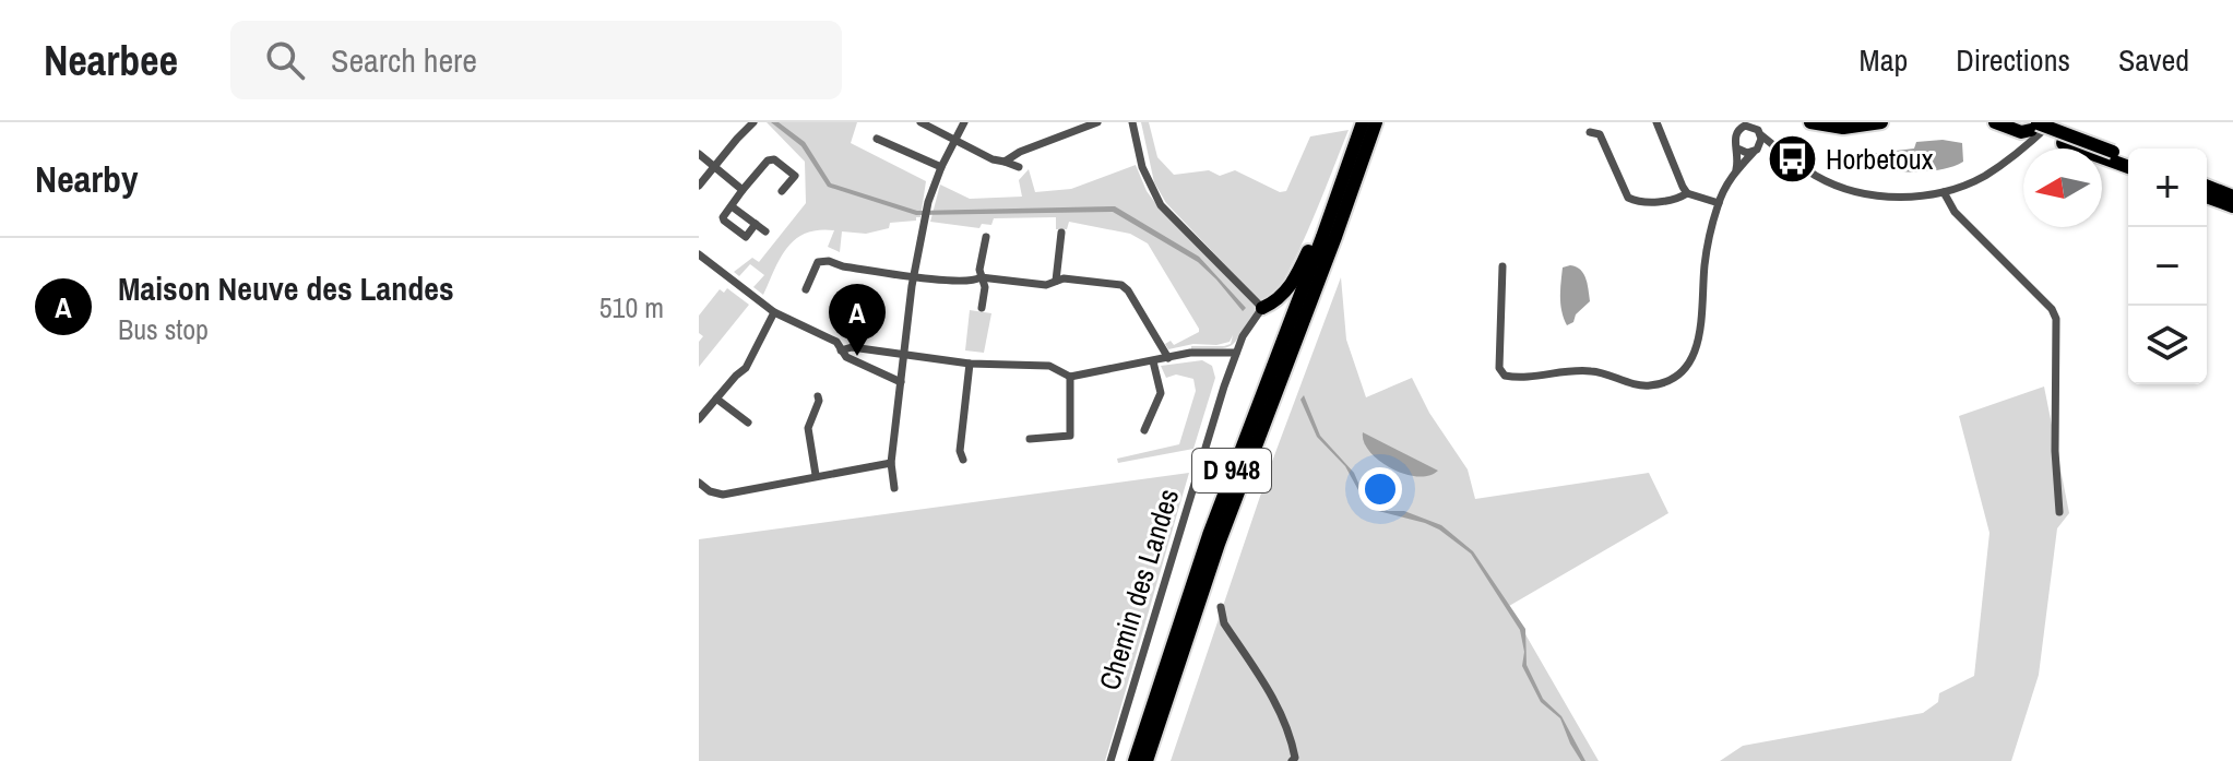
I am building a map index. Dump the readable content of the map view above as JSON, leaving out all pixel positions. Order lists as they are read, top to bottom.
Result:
{
  "streets": {
    "highway": ["D 948"],
    "street": ["Chemin des Landes"]
  },
  "places": {
    "bus stop": ["Horbetoux"]
  },
  "north": "left",
  "page": {
    "header": "Nearbee",
    "search": "Search here",
    "nav": ["Map", "Directions", "Saved"],
    "heading": "Nearby",
    "map_buttons": ["+", "−"],
    "list": [
      {
        "mark": "A",
        "name": "Maison Neuve des Landes",
        "note": "Bus stop",
        "value": "510 m"
      }
    ],
    "pins": "A"
  }
}
